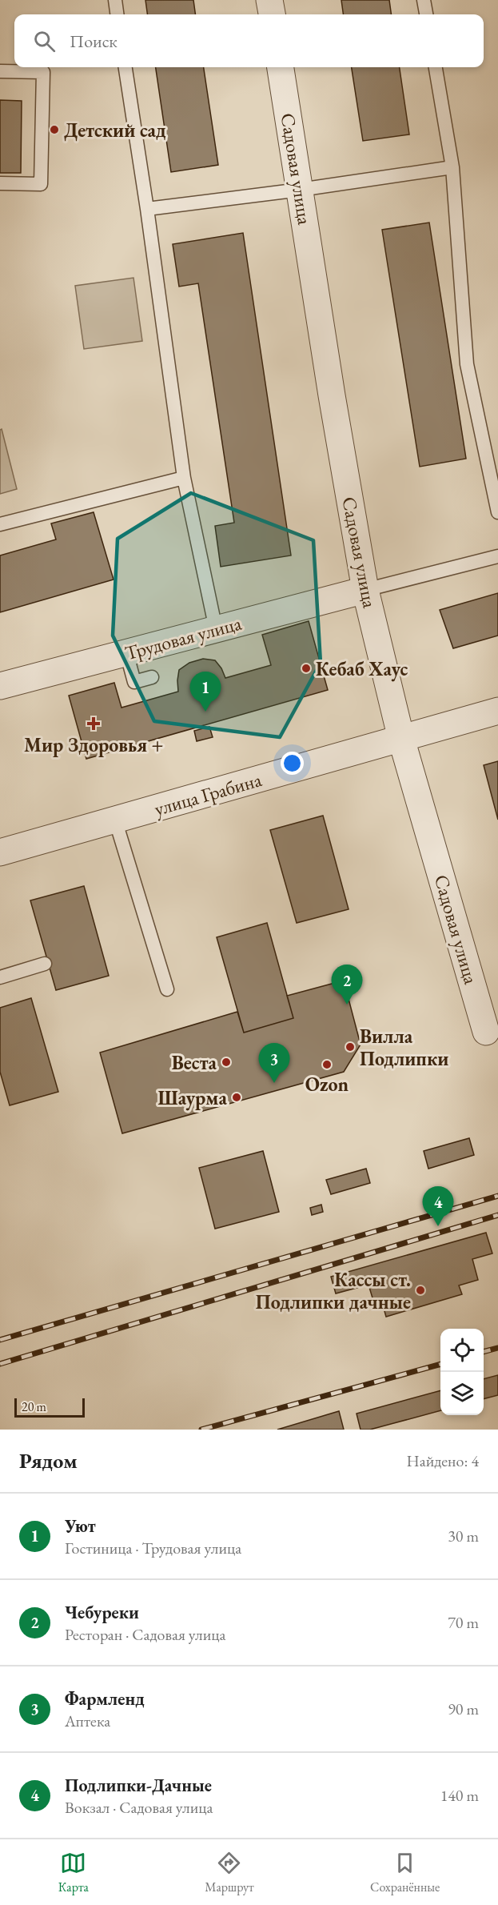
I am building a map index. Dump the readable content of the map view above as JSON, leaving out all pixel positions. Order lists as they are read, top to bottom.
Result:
{
  "streets": {
    "street": ["Садовая улица", "Трудовая улица", "улица Грабина"]
  },
  "crossings": [
    ["Садовая улица", "Трудовая улица"],
    ["Садовая улица", "улица Грабина"]
  ],
  "places": {
    "other": [
      "Детский сад",
      "Кебаб Хаус",
      "Вилла Подлипки",
      "Веста",
      "Ozon",
      "Шаурма",
      "Кассы ст. Подлипки дачные"
    ],
    "health": ["Мир Здоровья +"]
  },
  "scale_bar": "20 m",
  "page": {
    "search": "Поиск",
    "pins": [
      "1",
      "2",
      "3",
      "4"
    ],
    "scale": "20 m",
    "heading": ["Рядом", "Найдено: 4"],
    "list": [
      {
        "mark": "1",
        "name": "Уют",
        "note": "Гостиница · Трудовая улица",
        "value": "30 m"
      },
      {
        "mark": "2",
        "name": "Чебуреки",
        "note": "Ресторан · Садовая улица",
        "value": "70 m"
      },
      {
        "mark": "3",
        "name": "Фармленд",
        "note": "Аптека",
        "value": "90 m"
      },
      {
        "mark": "4",
        "name": "Подлипки-Дачные",
        "note": "Вокзал · Садовая улица",
        "value": "140 m"
      }
    ],
    "nav": ["Карта", "Маршрут", "Сохранённые"]
  }
}
